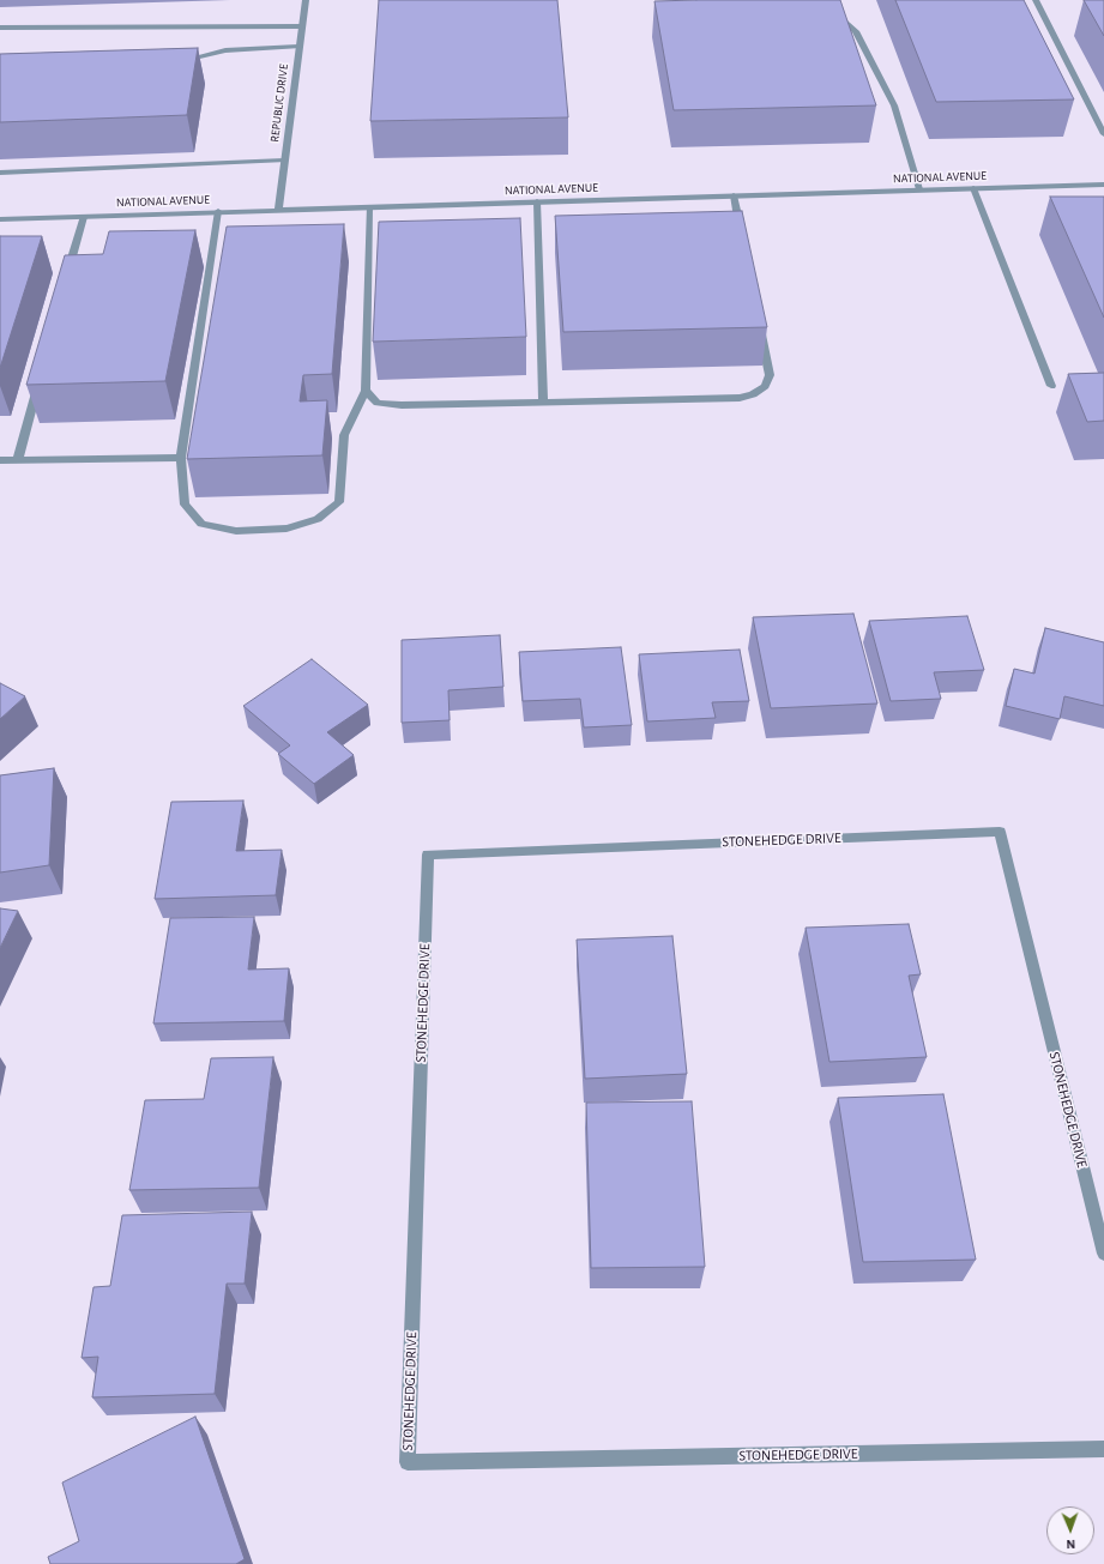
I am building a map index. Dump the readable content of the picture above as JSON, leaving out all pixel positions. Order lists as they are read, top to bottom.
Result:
{
  "streets": {
    "street": ["REPUBLIC DRIVE", "NATIONAL AVENUE", "STONEHEDGE DRIVE"]
  },
  "crossings": [
    ["REPUBLIC DRIVE", "NATIONAL AVENUE"]
  ],
  "north": "bottom"
}
